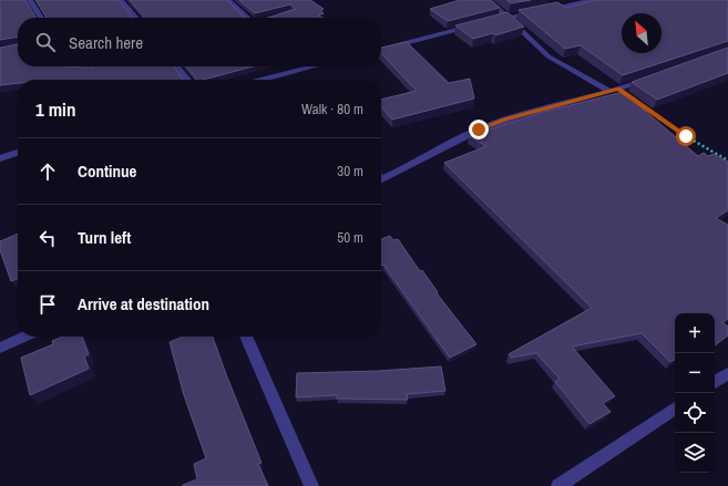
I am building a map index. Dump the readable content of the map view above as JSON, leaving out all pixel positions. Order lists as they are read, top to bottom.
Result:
{
  "north": "top left",
  "page": {
    "search": "Search here",
    "heading": ["1 min", "Walk · 80 m"],
    "list": [
      ["Continue", "30 m"],
      ["Turn left", "50 m"],
      "Arrive at destination"
    ],
    "map_buttons": ["+", "−"]
  }
}
